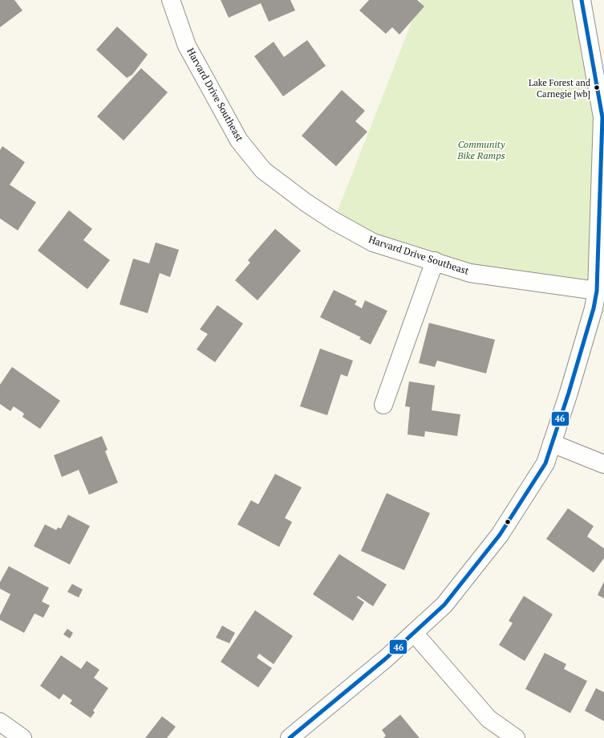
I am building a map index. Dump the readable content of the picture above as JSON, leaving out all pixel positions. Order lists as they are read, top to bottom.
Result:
{
  "streets": {
    "street": ["Harvard Drive Southeast"]
  },
  "parks": ["Community Bike Ramps"],
  "places": ["Lake Forest and Carnegie [wb]"],
  "lines": ["transit line 46"]
}
